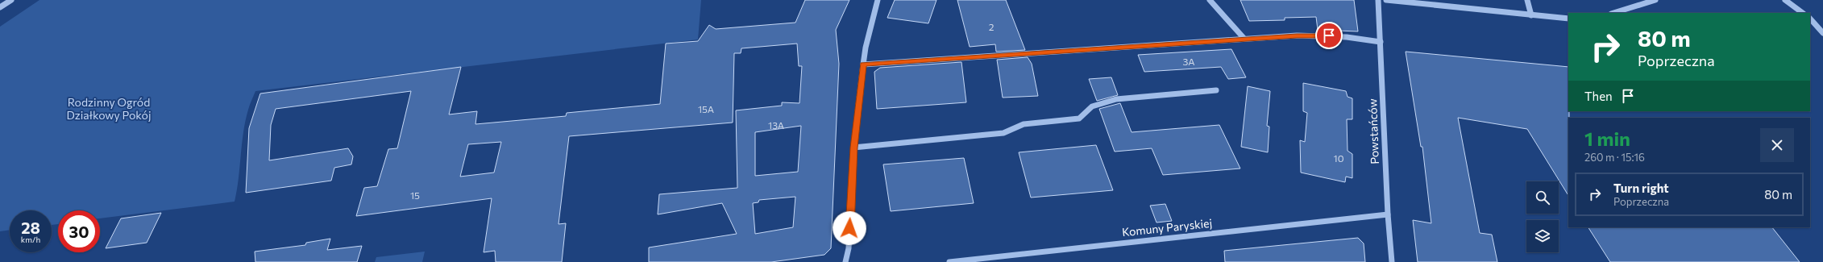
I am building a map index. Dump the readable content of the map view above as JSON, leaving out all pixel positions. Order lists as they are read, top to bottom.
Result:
{
  "streets": {
    "street": ["Powstańców", "Komuny Paryskiej"]
  },
  "crossings": [
    ["Powstańców", "Komuny Paryskiej"]
  ],
  "parks": ["Rodzinny Ogród Działkowy Pokój"],
  "house_numbers": [
    "2",
    "3A",
    "15A",
    "13A",
    "10",
    "15"
  ],
  "page": {
    "turn": ["80 m", "Poprzeczna"],
    "then": "Then",
    "heading": ["1 min", "260 m · 15:16"],
    "list": [
      {
        "name": "Turn right",
        "note": "Poprzeczna",
        "value": "80 m"
      }
    ],
    "speed": "28 km/h",
    "limit": "30"
  }
}
